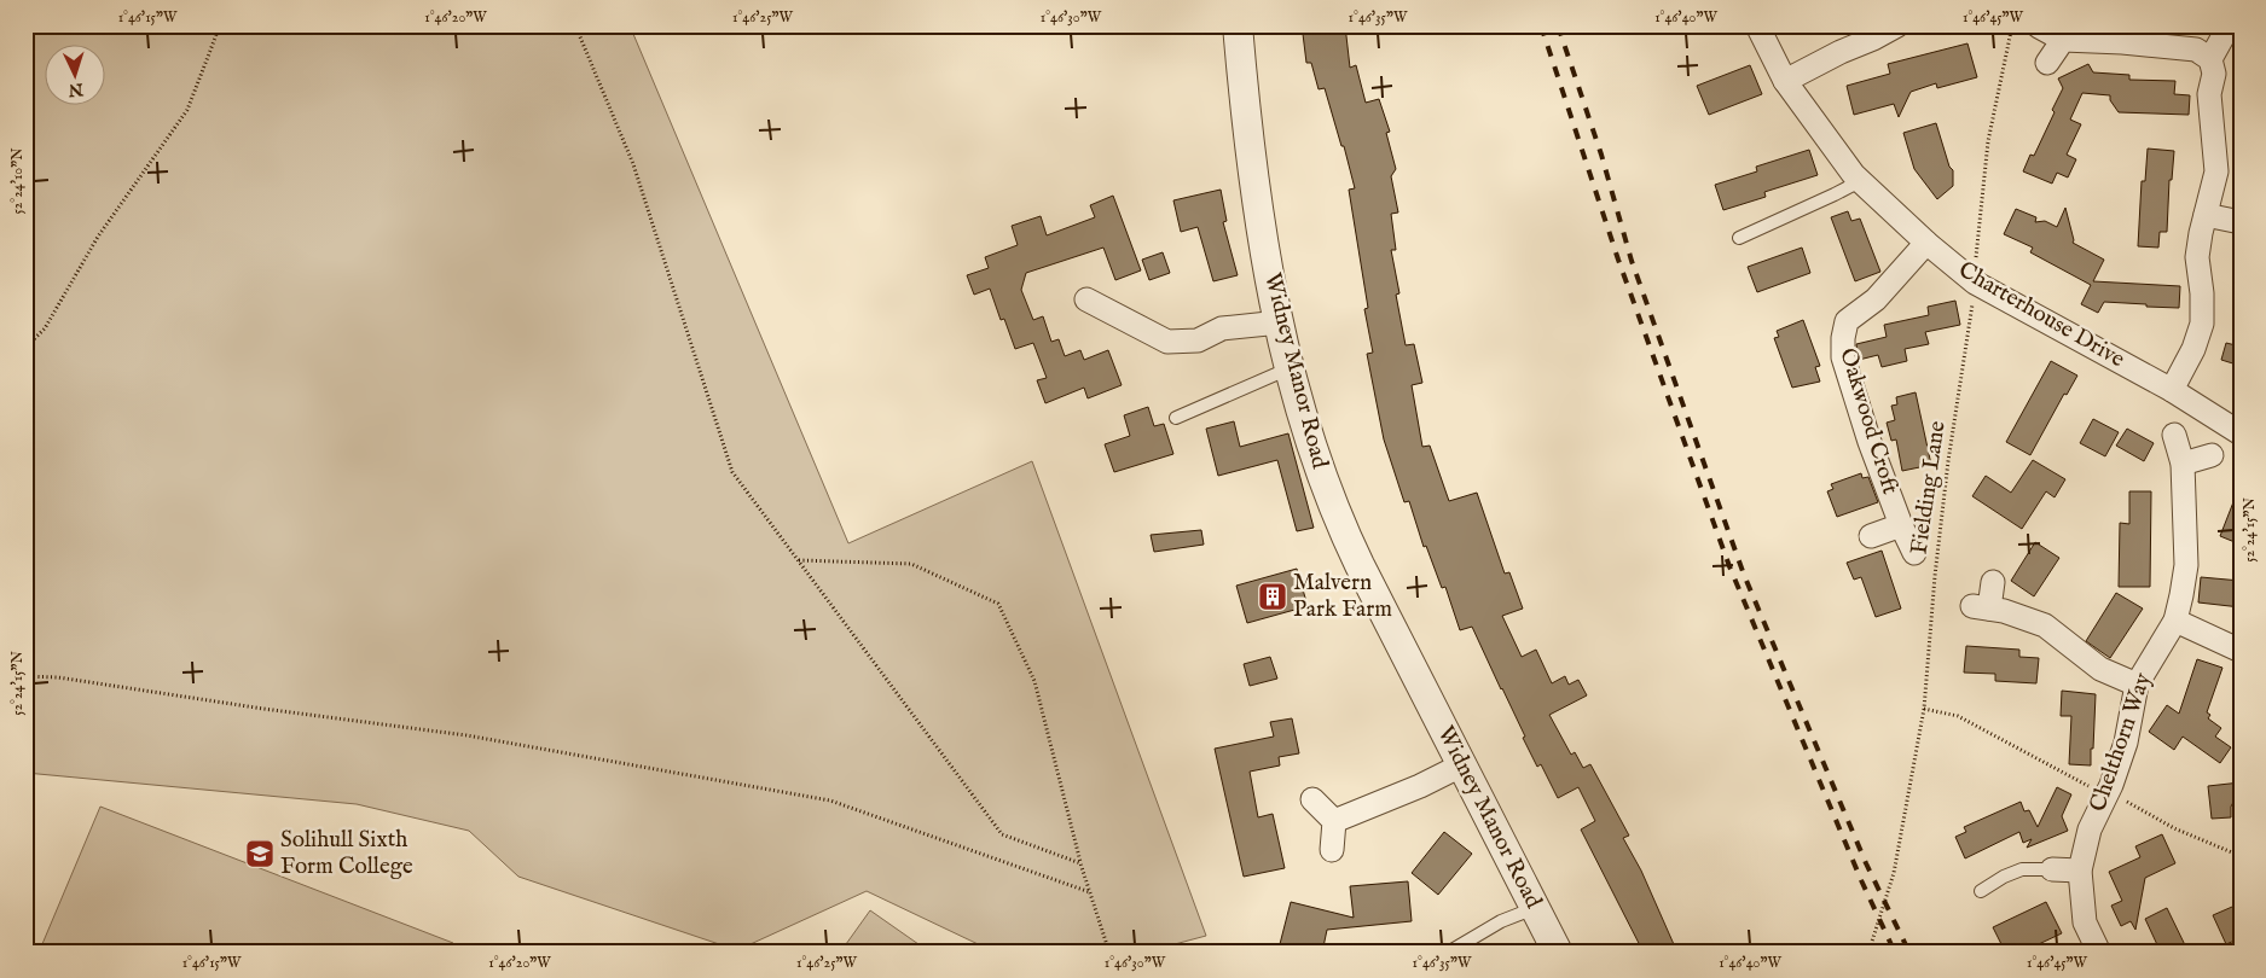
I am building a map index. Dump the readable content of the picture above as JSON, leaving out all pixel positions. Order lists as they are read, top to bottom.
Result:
{
  "streets": {
    "street": [
      "Charterhouse Drive",
      "Widney Manor Road",
      "Oakwood Croft",
      "Chelthorn Way"
    ],
    "path": ["Fielding Lane"]
  },
  "crossings": [
    ["Charterhouse Drive", "Oakwood Croft"],
    ["Charterhouse Drive", "Fielding Lane"]
  ],
  "places": {
    "building": ["Malvern Park Farm"],
    "school or university": ["Solihull Sixth Form College"]
  },
  "north": "bottom",
  "coordinates": [
    "1°46'15\"W",
    "1°46'20\"W",
    "1°46'25\"W",
    "1°46'30\"W",
    "1°46'35\"W",
    "1°46'40\"W",
    "1°46'45\"W",
    "52°24'10\"N",
    "52°24'15\"N"
  ]
}
